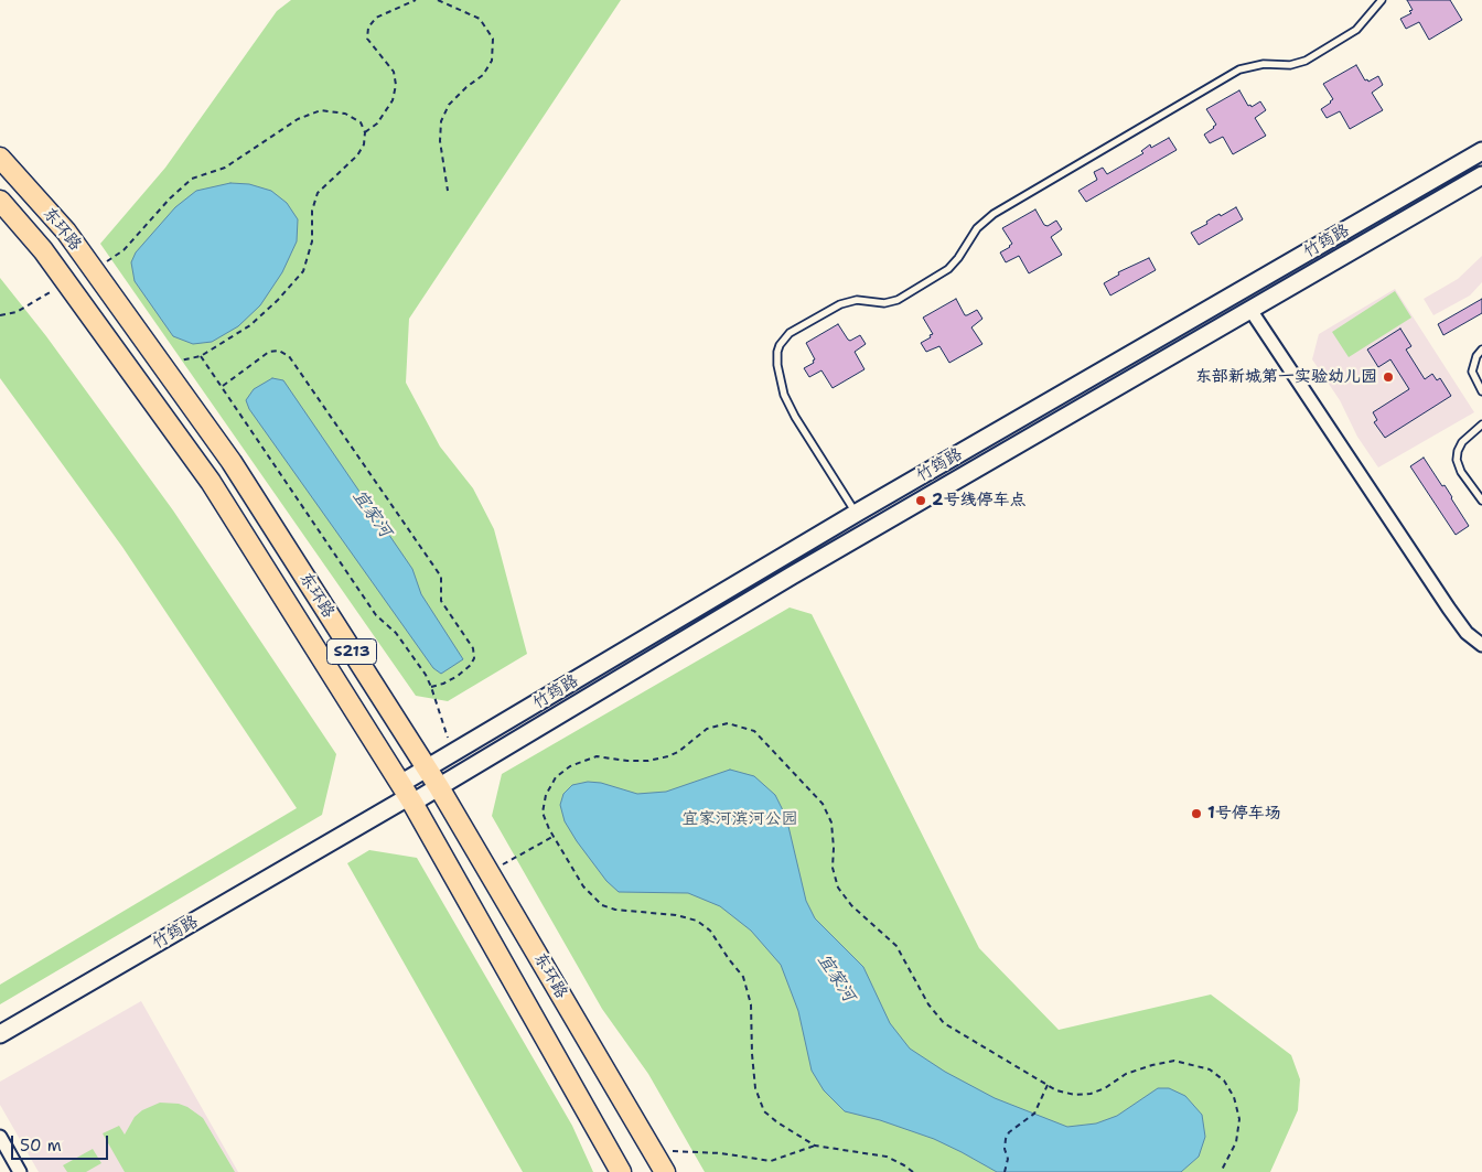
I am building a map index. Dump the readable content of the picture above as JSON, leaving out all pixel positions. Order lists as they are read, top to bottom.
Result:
{
  "streets": {
    "highway": ["东环路", "S213"],
    "main road": ["竹筠路"]
  },
  "crossings": [
    ["东环路", "竹筠路"]
  ],
  "water": ["宜家河"],
  "parks": ["宜家河滨河公园"],
  "places": ["东部新城第一实验幼儿园", "2号线停车点", "1号停车场"],
  "scale_bar": "50 m"
}
